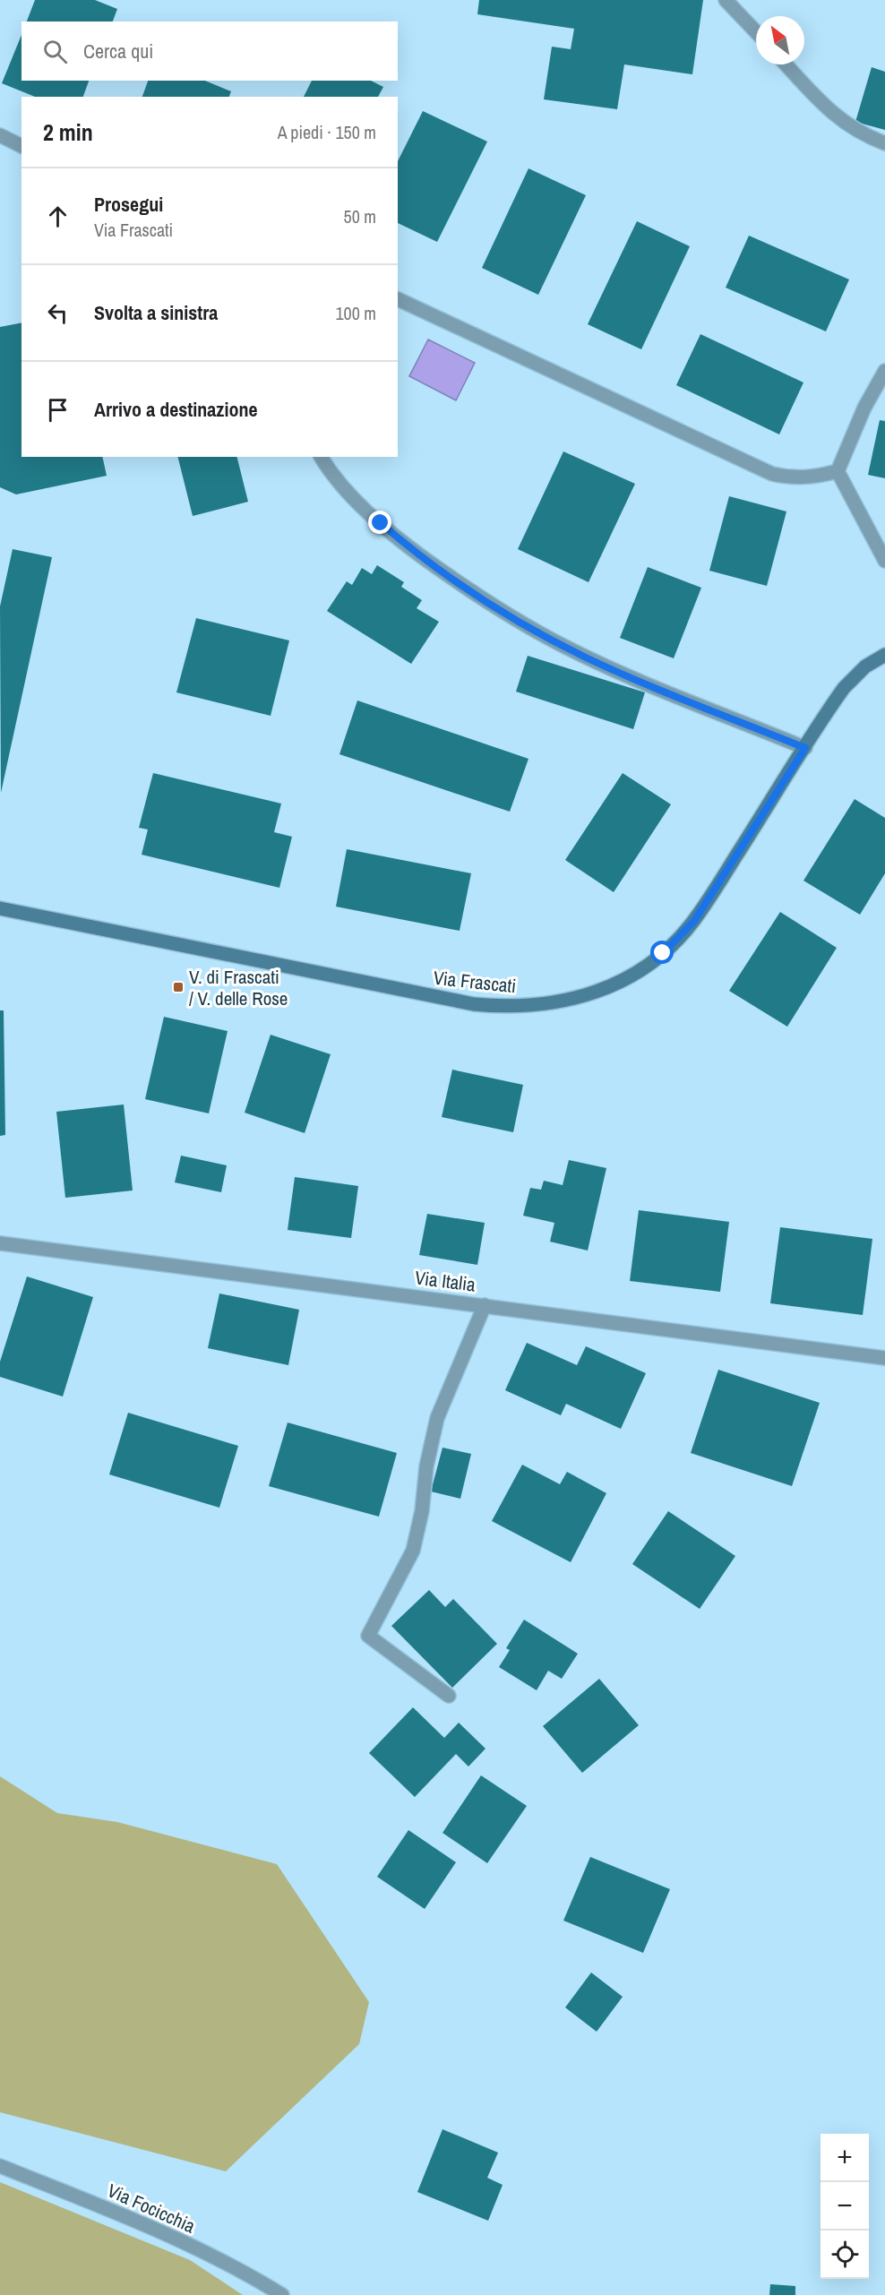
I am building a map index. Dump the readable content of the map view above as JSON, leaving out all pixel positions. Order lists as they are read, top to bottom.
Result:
{
  "streets": {
    "main road": ["Via Frascati"],
    "street": ["Via Italia", "Via Focicchia"]
  },
  "places": {
    "transit": ["V. di Frascati / V. delle Rose"]
  },
  "north": "top left",
  "page": {
    "search": "Cerca qui",
    "heading": ["2 min", "A piedi · 150 m"],
    "list": [
      ["Prosegui", "Via Frascati", "50 m"],
      ["Svolta a sinistra", "100 m"],
      "Arrivo a destinazione"
    ],
    "map_buttons": ["+", "−"]
  }
}
